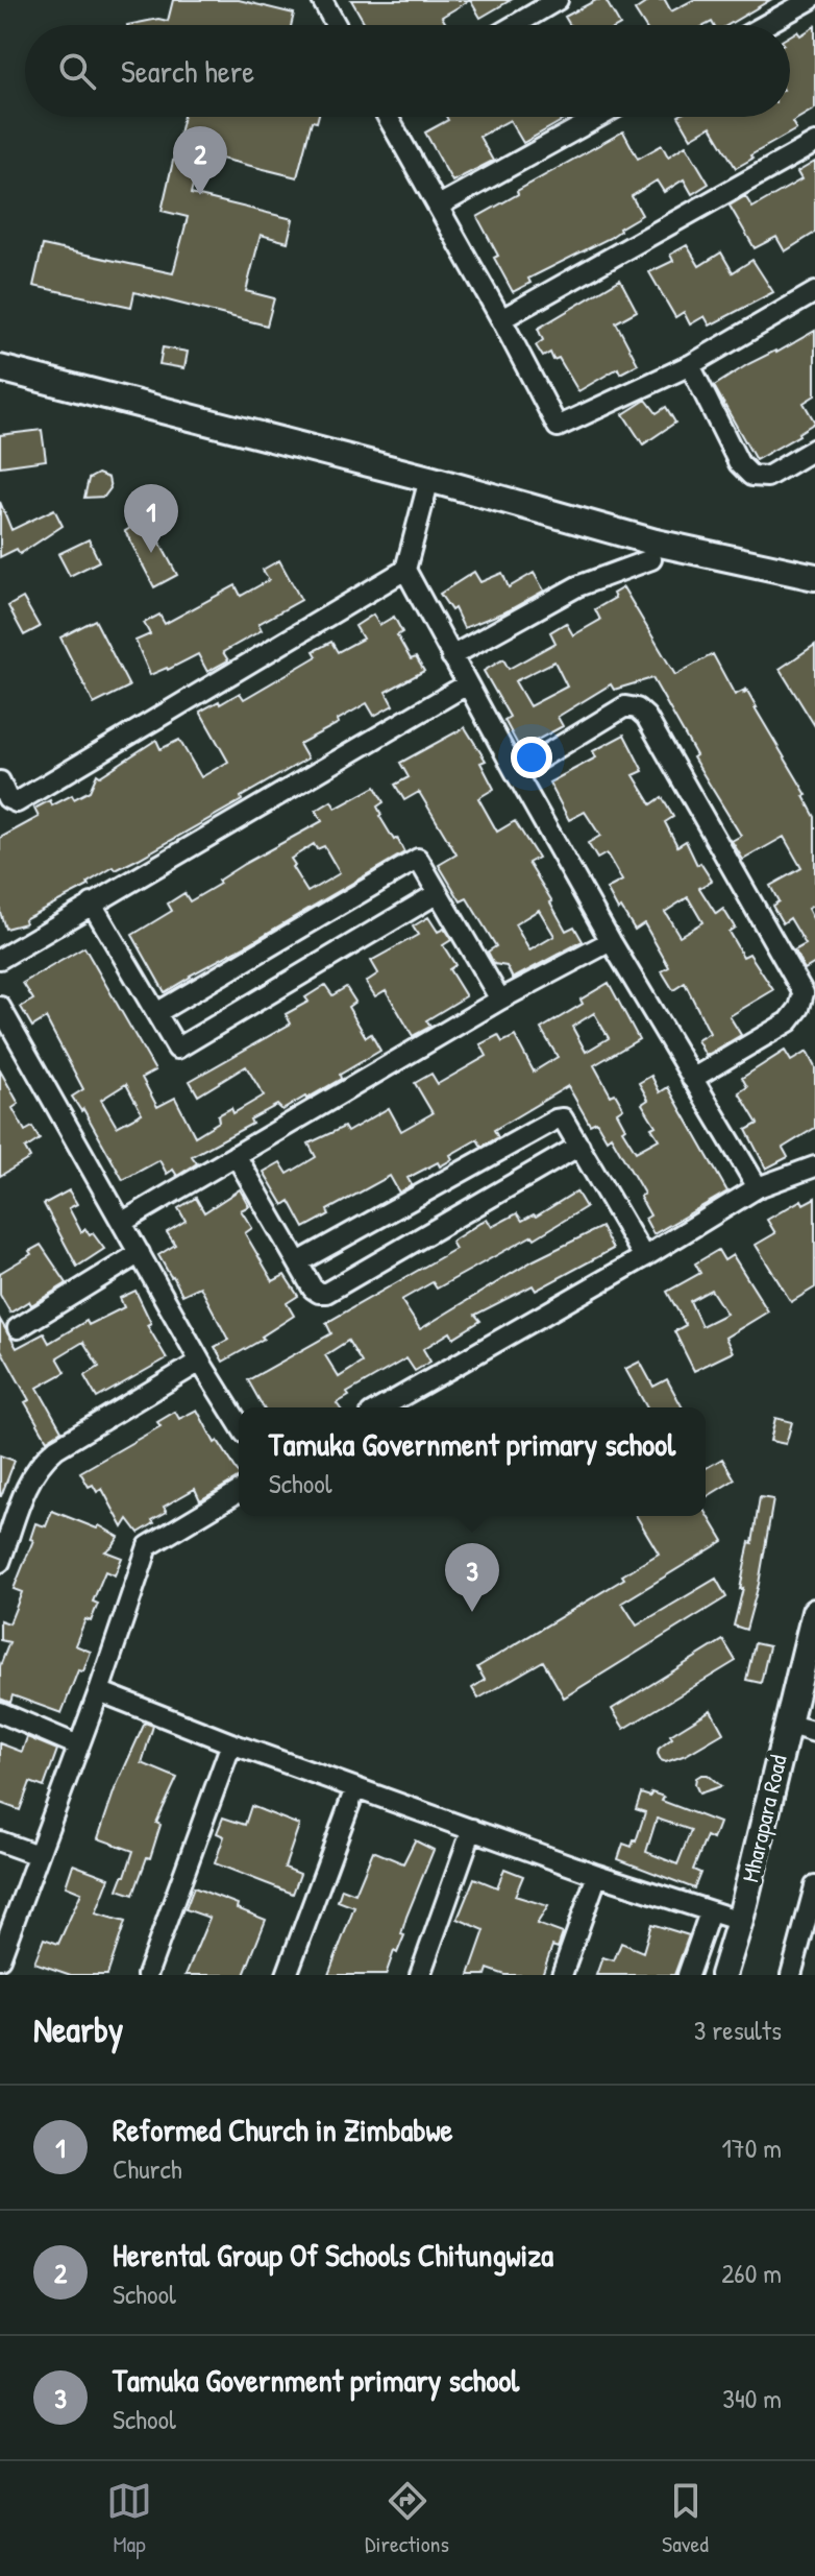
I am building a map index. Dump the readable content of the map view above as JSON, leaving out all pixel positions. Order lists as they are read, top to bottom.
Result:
{
  "streets": {
    "street": ["Mharapara Road"]
  },
  "page": {
    "search": "Search here",
    "pins": ["2", "1", "3"],
    "popup": ["Tamuka Government primary school", "School"],
    "heading": ["Nearby", "3 results"],
    "list": [
      {
        "mark": "1",
        "name": "Reformed Church in Zimbabwe",
        "note": "Church",
        "value": "170 m"
      },
      {
        "mark": "2",
        "name": "Herental Group Of Schools Chitungwiza",
        "note": "School",
        "value": "260 m"
      },
      {
        "mark": "3",
        "name": "Tamuka Government primary school",
        "note": "School",
        "value": "340 m"
      }
    ],
    "nav": ["Map", "Directions", "Saved"]
  }
}
